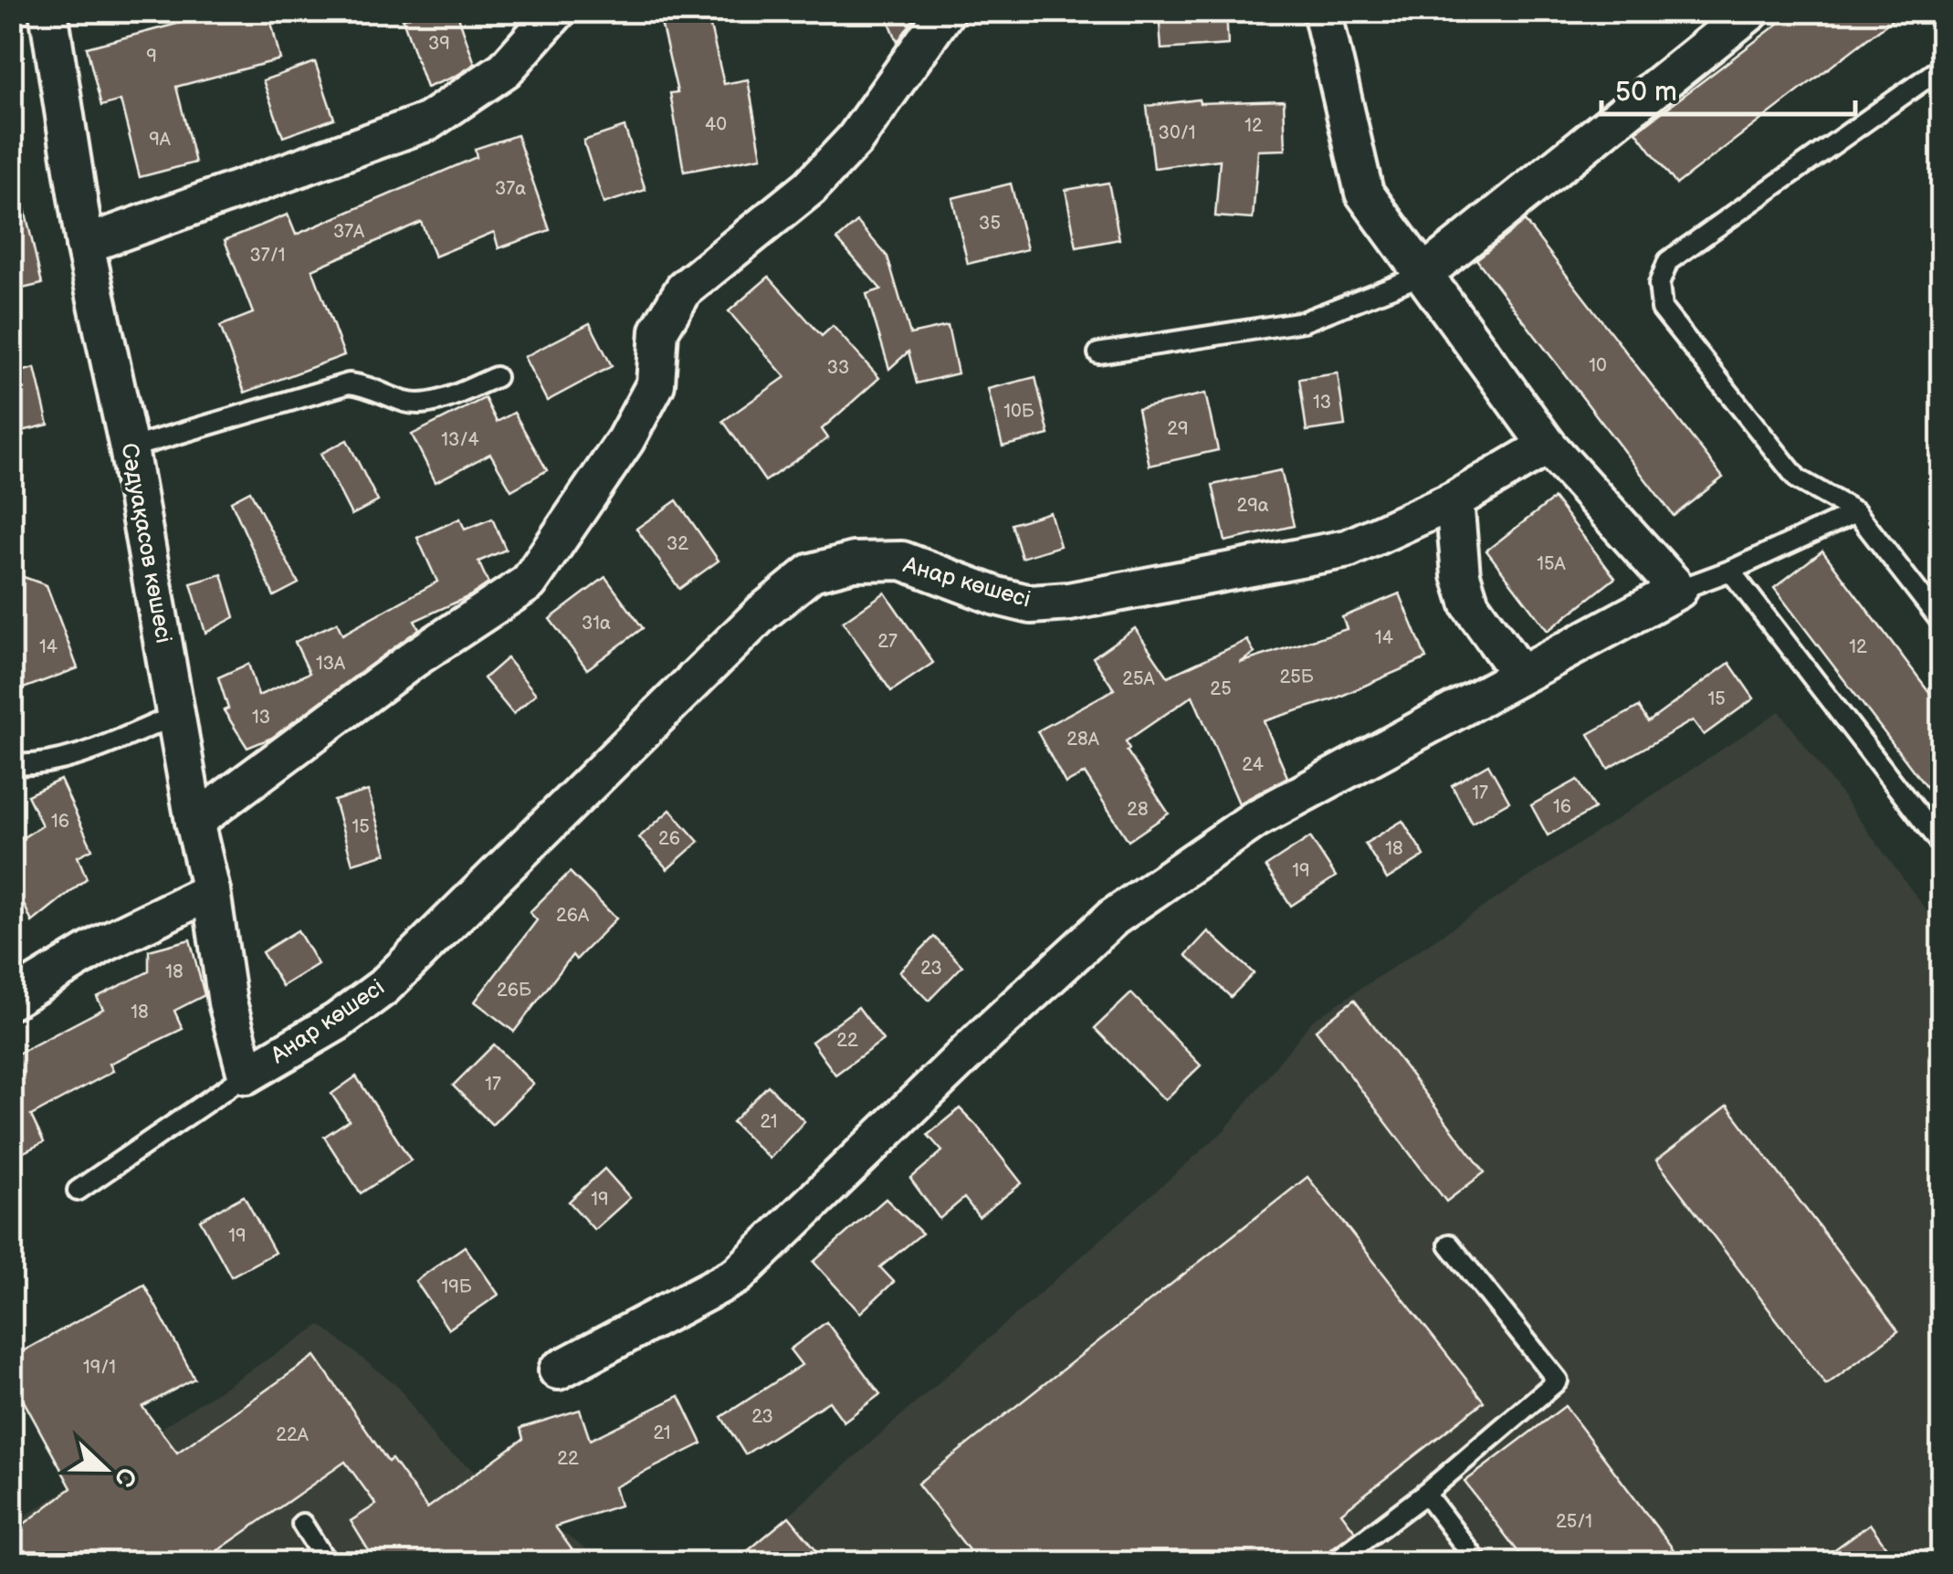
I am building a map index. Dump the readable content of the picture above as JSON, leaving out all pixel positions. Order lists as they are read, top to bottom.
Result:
{
  "streets": {
    "street": ["Сәдуақасов көшесі", "Анар көшесі"]
  },
  "crossings": [
    ["Сәдуақасов көшесі", "Анар көшесі"]
  ],
  "house_numbers": [
    "39",
    "9",
    "40",
    "12",
    "30/1",
    "9А",
    "37а",
    "35",
    "37А",
    "37/1",
    "10",
    "33",
    "13",
    "10Б",
    "29",
    "13/4",
    "29а",
    "32",
    "15А",
    "31а",
    "14",
    "27",
    "14",
    "12",
    "13А",
    "25Б",
    "25А",
    "25",
    "15",
    "13",
    "28А",
    "24",
    "17",
    "16",
    "28",
    "16",
    "15",
    "26",
    "18",
    "19",
    "26А",
    "23",
    "18",
    "26Б",
    "18",
    "22",
    "17",
    "21",
    "19",
    "19",
    "19Б",
    "19/1",
    "23",
    "21",
    "22А",
    "22",
    "25/1"
  ],
  "scale_bar": "50 m",
  "north": "right"
}
